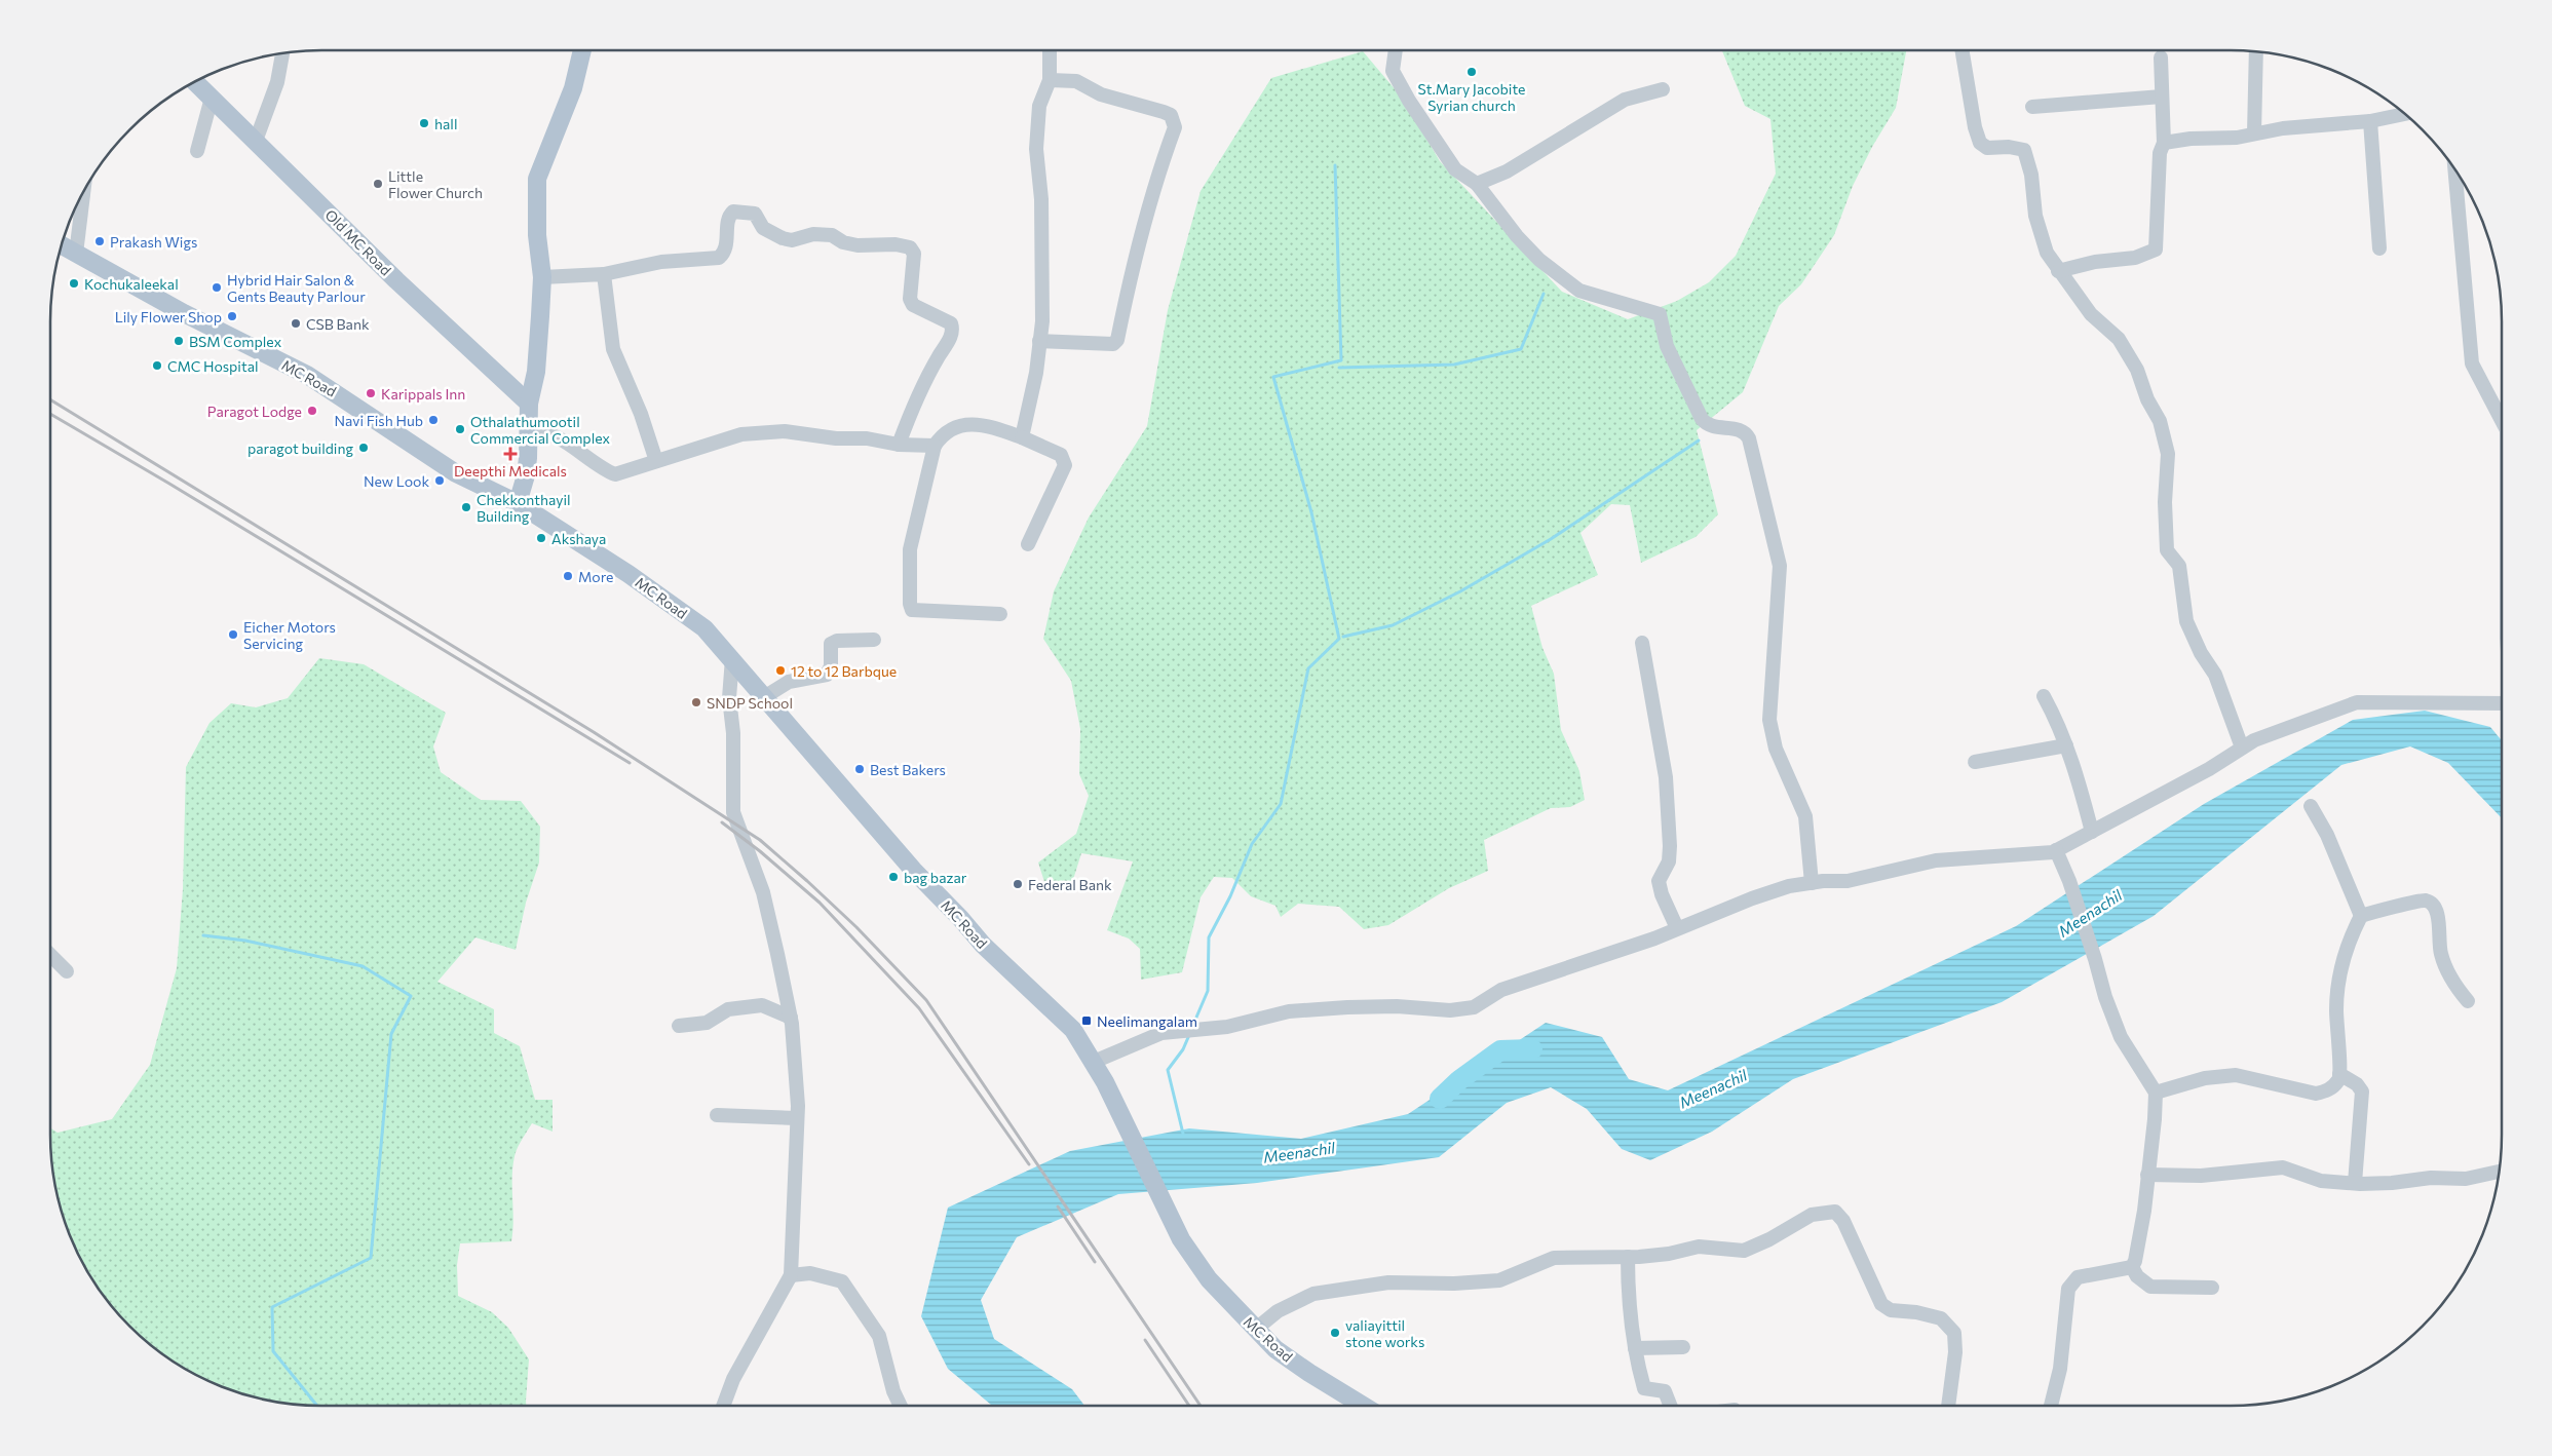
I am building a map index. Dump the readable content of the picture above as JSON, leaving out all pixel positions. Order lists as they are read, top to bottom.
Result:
{
  "streets": {
    "main road": ["Old MC Road", "MC Road"]
  },
  "water": ["Meenachil"],
  "places": {
    "other": [
      "St.Mary Jacobite Syrian church",
      "hall",
      "Little Flower Church",
      "Prakash Wigs",
      "Kochukaleekal",
      "Hybrid Hair Salon & Gents Beauty Parlour",
      "Lily Flower Shop",
      "CSB Bank",
      "BSM Complex",
      "CMC Hospital",
      "Karippals Inn",
      "Paragot Lodge",
      "Navi Fish Hub",
      "Othalathumootil Commercial Complex",
      "paragot building",
      "New Look",
      "Chekkonthayil Building",
      "Akshaya",
      "More",
      "Eicher Motors Servicing",
      "12 to 12 Barbque",
      "SNDP School",
      "Best Bakers",
      "bag bazar",
      "Federal Bank",
      "valiayittil stone works"
    ],
    "health": ["Deepthi Medicals"],
    "transit": ["Neelimangalam"]
  }
}
